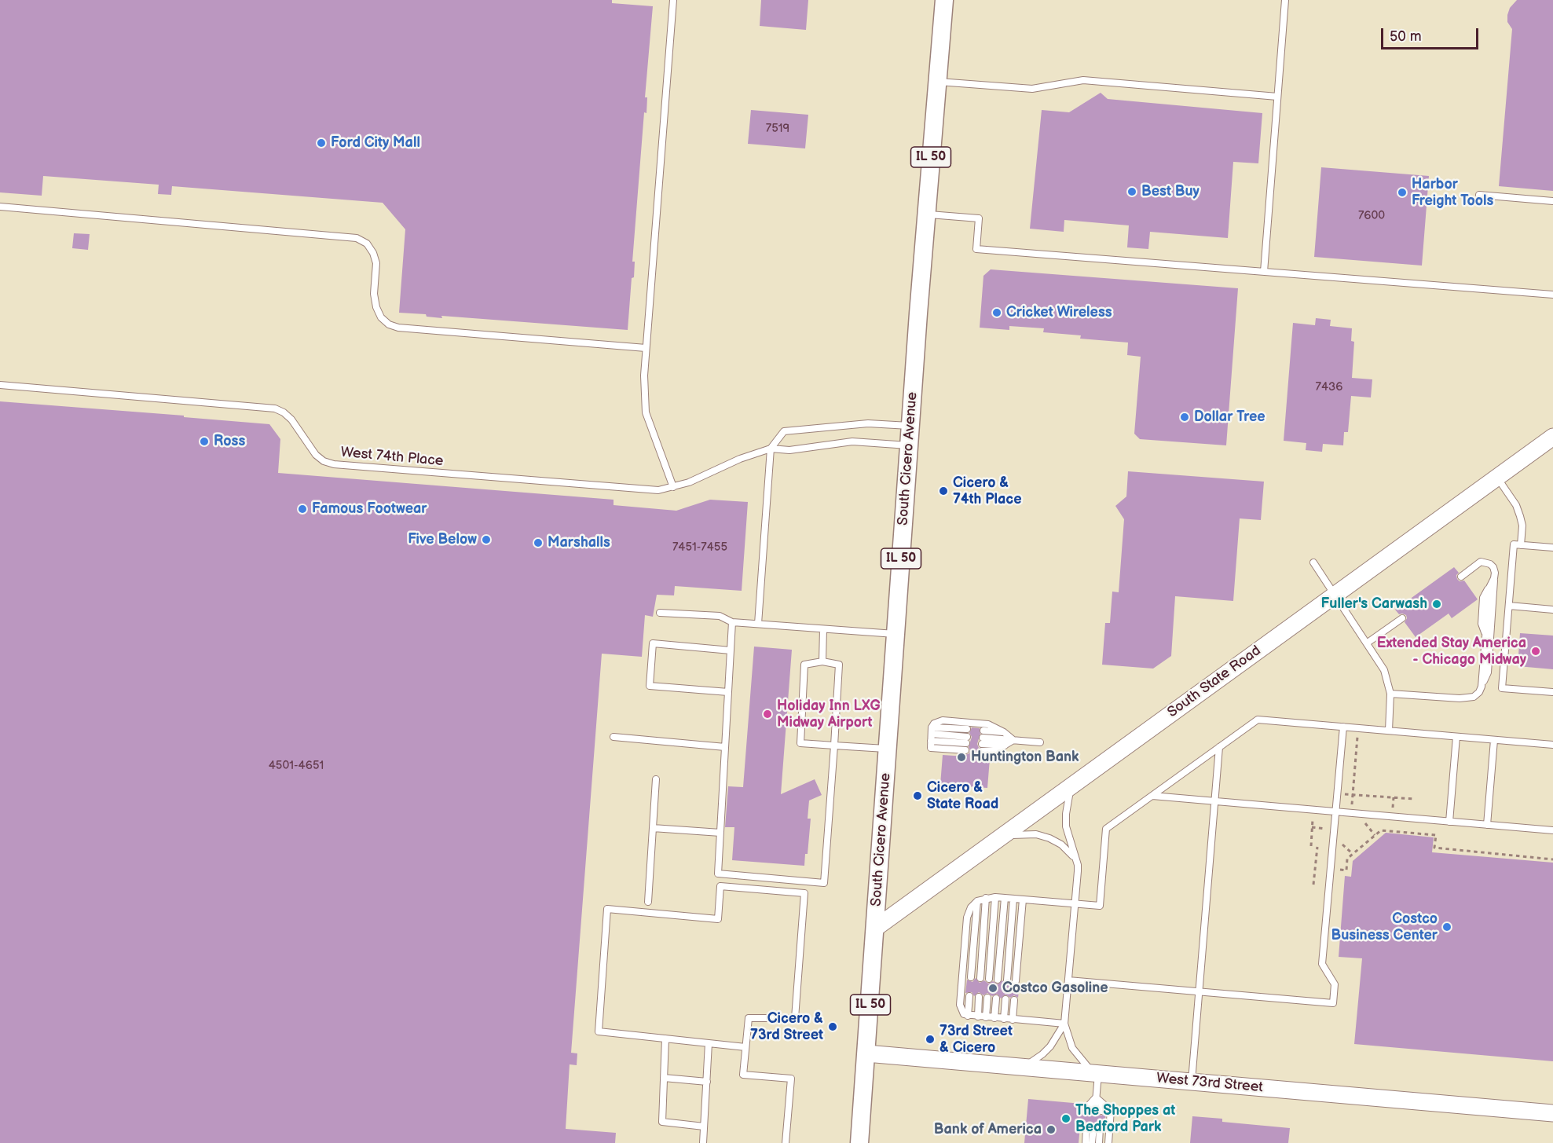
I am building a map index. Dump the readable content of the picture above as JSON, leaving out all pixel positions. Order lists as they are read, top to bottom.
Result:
{
  "streets": {
    "main road": ["IL 50", "South Cicero Avenue"],
    "street": ["South State Road", "West 73rd Street"],
    "lane": ["West 74th Place"]
  },
  "crossings": [
    ["West 74th Place", "South Cicero Avenue"],
    ["South Cicero Avenue", "South State Road"],
    ["South Cicero Avenue", "West 73rd Street"]
  ],
  "places": [
    "Ford City Mall",
    "Best Buy",
    "Harbor Freight Tools",
    "Cricket Wireless",
    "Dollar Tree",
    "Ross",
    "Cicero & 74th Place",
    "Famous Footwear",
    "Five Below",
    "Marshalls",
    "Fuller's Carwash",
    "Extended Stay America - Chicago Midway",
    "Holiday Inn LXG Midway Airport",
    "Huntington Bank",
    "Cicero & State Road",
    "Costco Business Center",
    "Costco Gasoline",
    "Cicero & 73rd Street",
    "73rd Street & Cicero",
    "The Shoppes at Bedford Park",
    "Bank of America"
  ],
  "house_numbers": [
    "7519",
    "7600",
    "7436",
    "7451-7455",
    "4501-4651"
  ],
  "scale_bar": "50 m"
}
